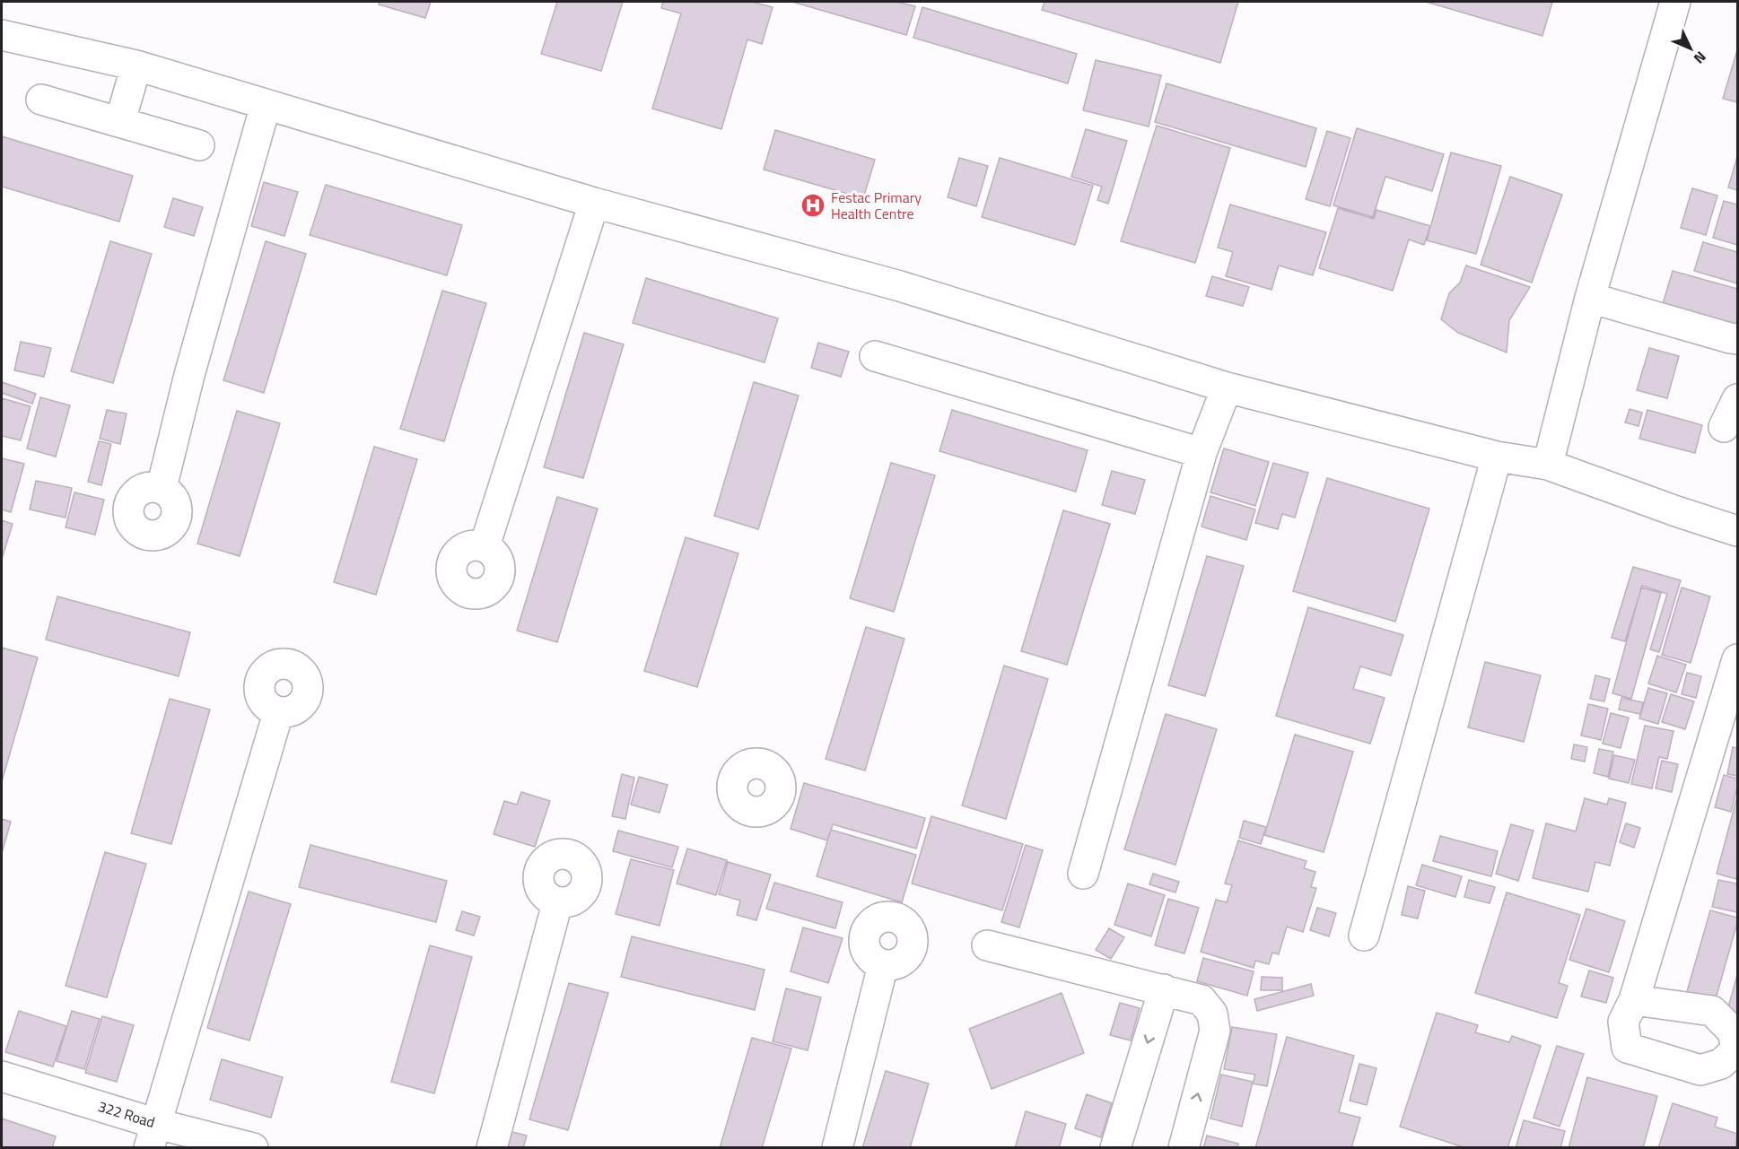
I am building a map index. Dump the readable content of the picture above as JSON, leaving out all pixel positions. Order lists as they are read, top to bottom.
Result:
{
  "streets": {
    "street": ["322 Road"]
  },
  "places": {
    "hospital": ["Festac Primary Health Centre"]
  },
  "north": "bottom right"
}
